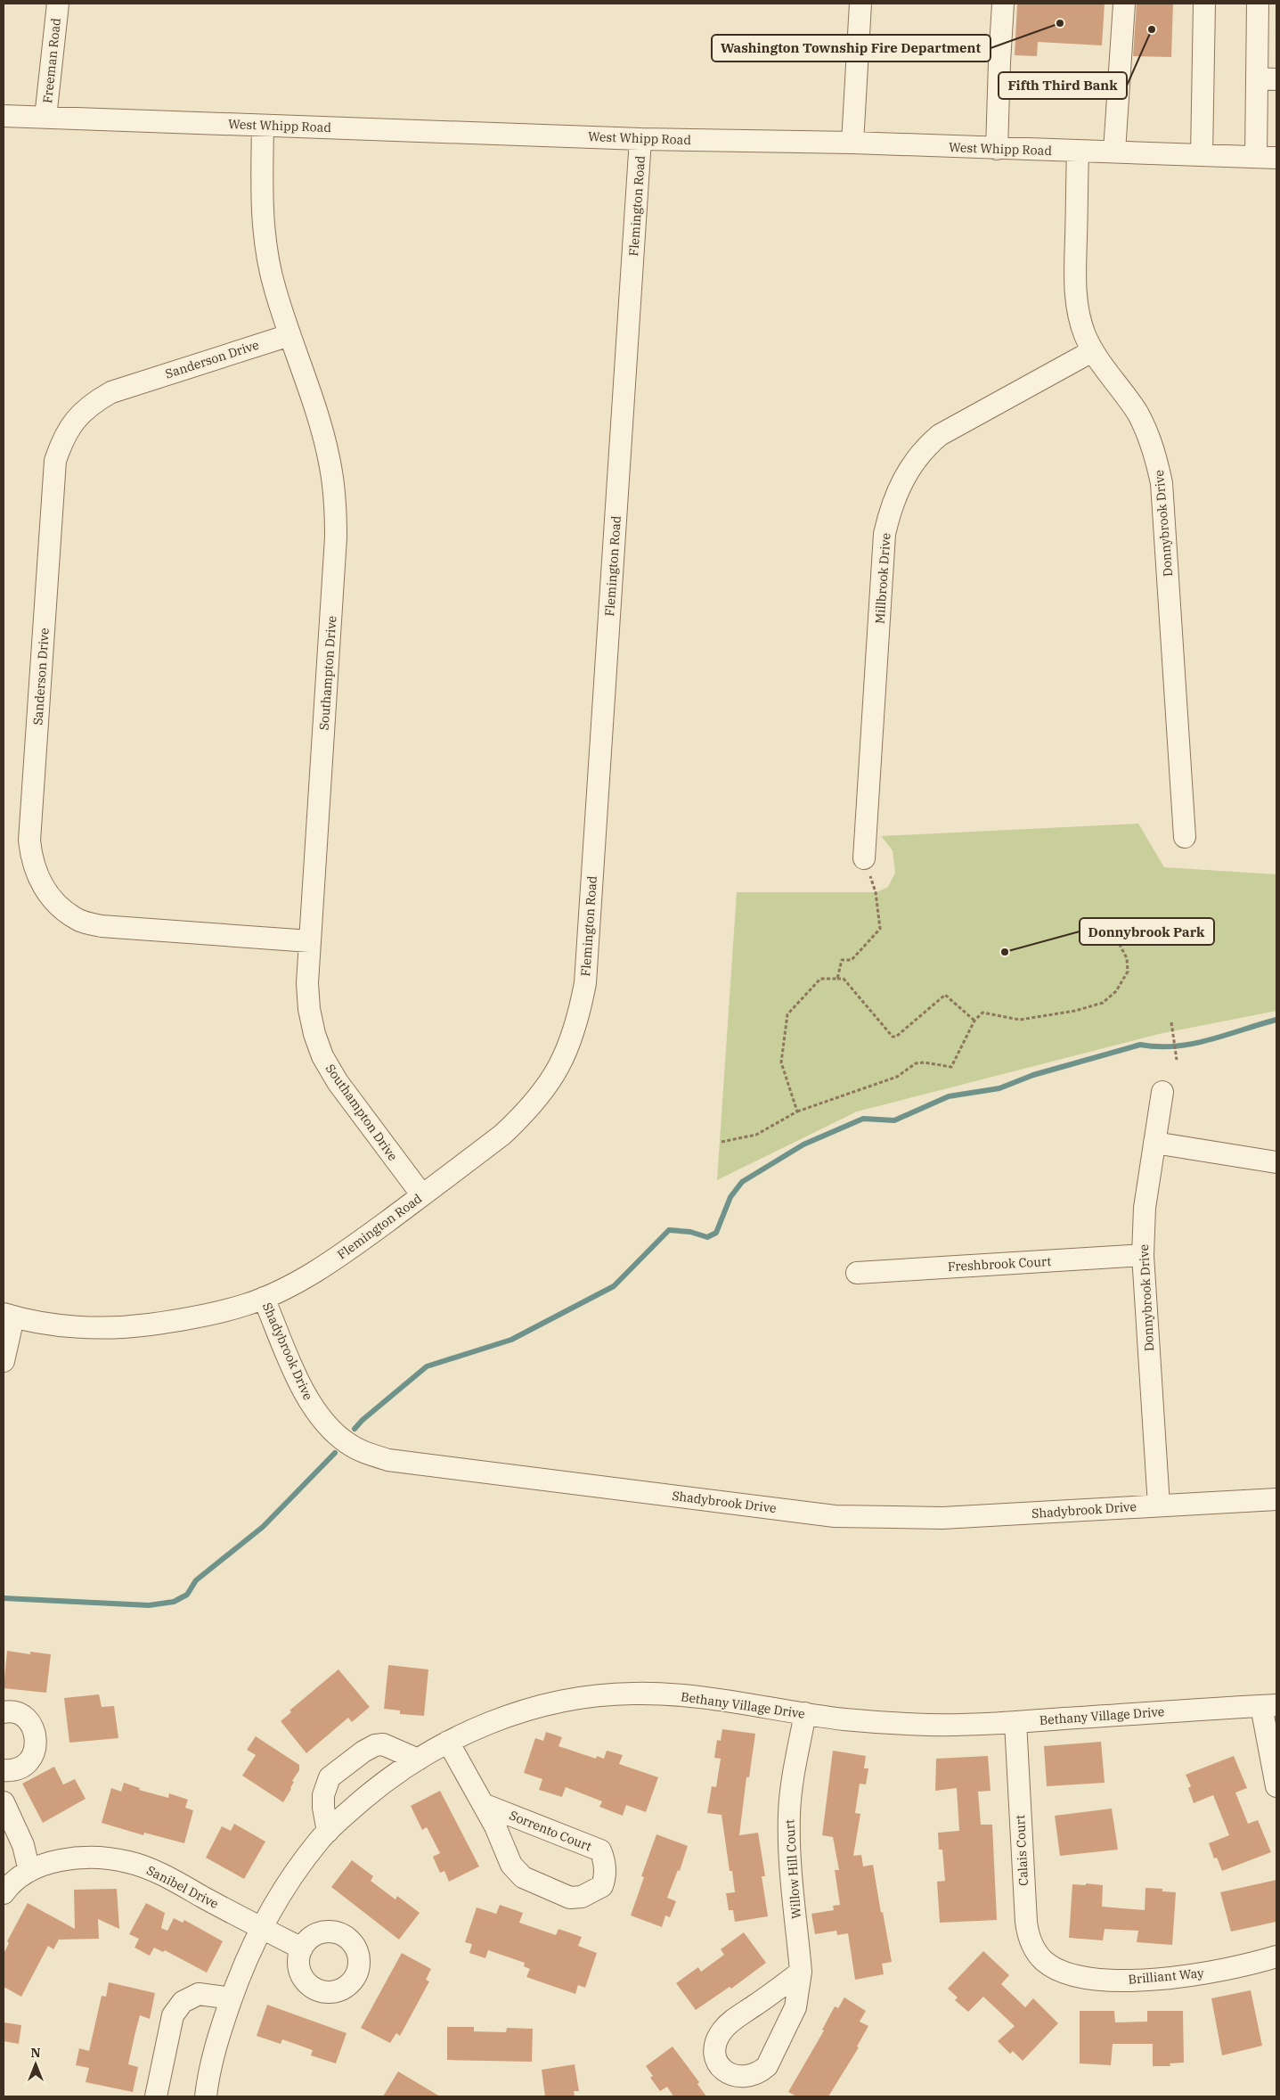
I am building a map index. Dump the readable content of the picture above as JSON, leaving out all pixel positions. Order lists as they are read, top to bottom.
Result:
{
  "streets": {
    "street": [
      "Freeman Road",
      "West Whipp Road",
      "Flemington Road",
      "Sanderson Drive",
      "Donnybrook Drive",
      "Millbrook Drive",
      "Southampton Drive",
      "Freshbrook Court",
      "Shadybrook Drive",
      "Bethany Village Drive",
      "Sorrento Court",
      "Calais Court",
      "Willow Hill Court",
      "Sanibel Drive",
      "Brilliant Way"
    ]
  },
  "crossings": [
    ["Freeman Road", "West Whipp Road"],
    ["West Whipp Road", "Flemington Road"],
    ["West Whipp Road", "Donnybrook Drive"],
    ["West Whipp Road", "Southampton Drive"],
    ["Flemington Road", "Southampton Drive"],
    ["Flemington Road", "Shadybrook Drive"],
    ["Sanderson Drive", "Southampton Drive"],
    ["Donnybrook Drive", "Millbrook Drive"],
    ["Donnybrook Drive", "Freshbrook Court"],
    ["Donnybrook Drive", "Shadybrook Drive"],
    ["Bethany Village Drive", "Sorrento Court"],
    ["Bethany Village Drive", "Calais Court"],
    ["Bethany Village Drive", "Willow Hill Court"],
    ["Bethany Village Drive", "Sanibel Drive"],
    ["Calais Court", "Brilliant Way"]
  ],
  "places": ["Washington Township Fire Department", "Fifth Third Bank", "Donnybrook Park"],
  "north": "top"
}
